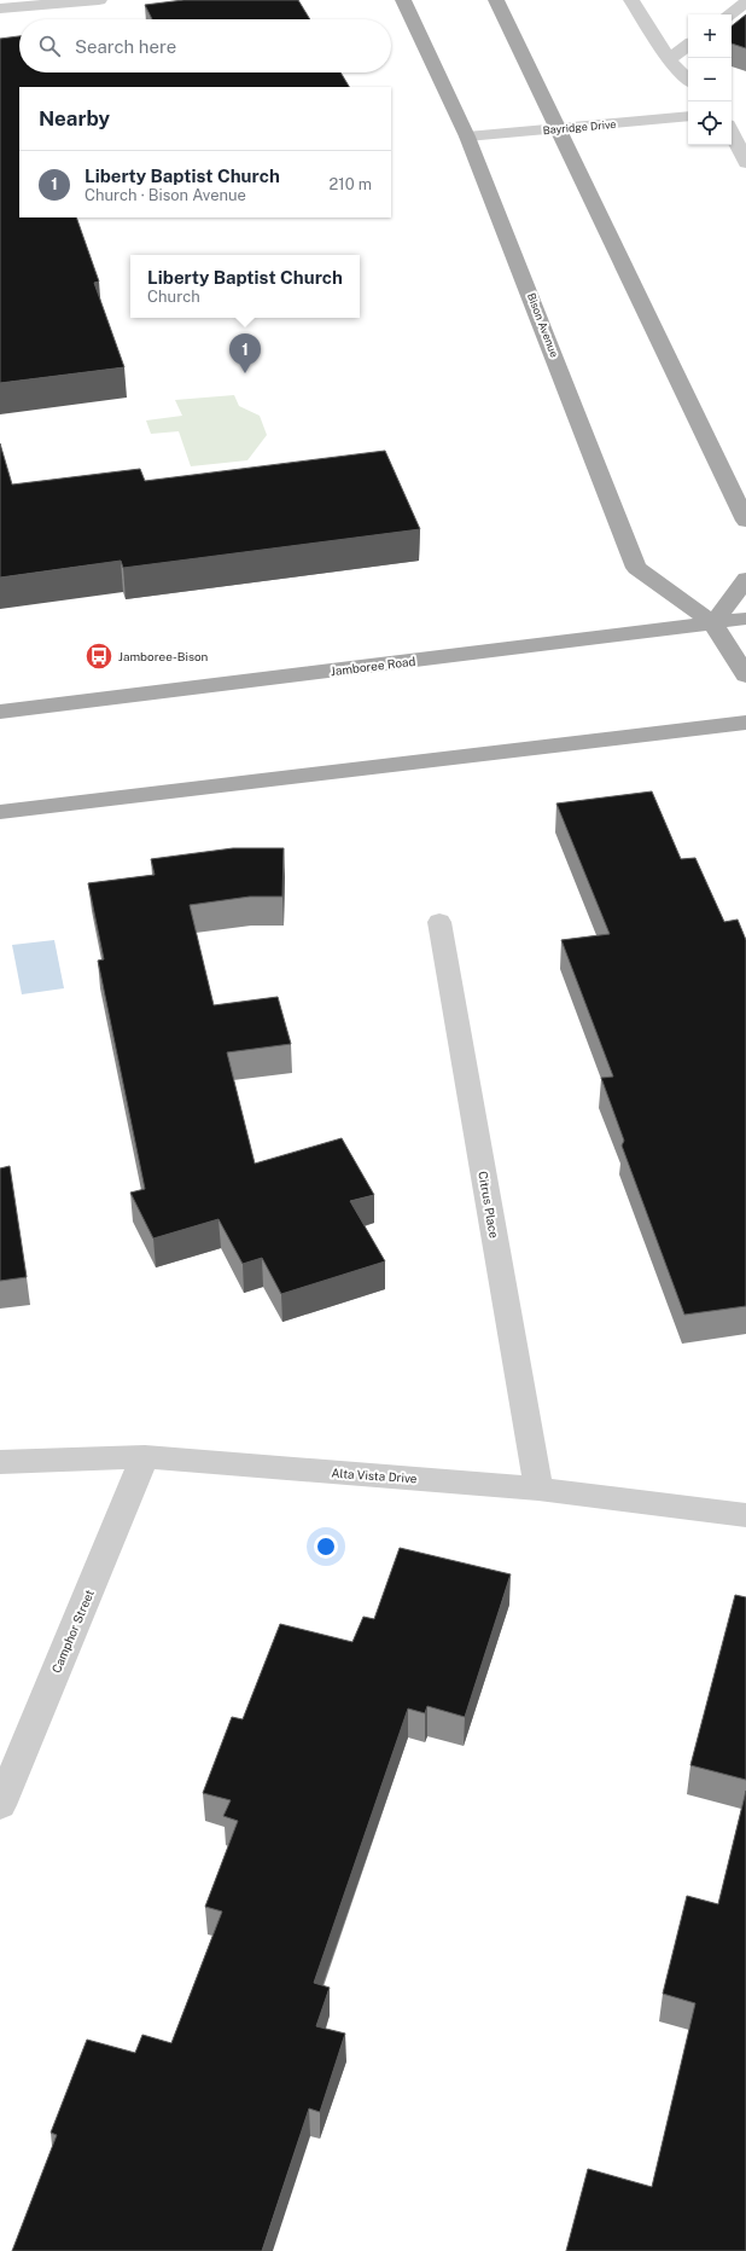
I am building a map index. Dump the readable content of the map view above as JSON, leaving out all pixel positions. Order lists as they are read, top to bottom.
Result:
{
  "streets": {
    "main road": ["Bison Avenue", "Jamboree Road"],
    "street": [
      "Bayridge Drive",
      "Citrus Place",
      "Alta Vista Drive",
      "Camphor Street"
    ]
  },
  "crossings": [
    ["Bayridge Drive", "Bison Avenue"],
    ["Bison Avenue", "Jamboree Road"],
    ["Citrus Place", "Alta Vista Drive"],
    ["Alta Vista Drive", "Camphor Street"]
  ],
  "places": {
    "bus stop": ["Jamboree-Bison"]
  },
  "page": {
    "map_buttons": ["+", "−"],
    "search": "Search here",
    "heading": "Nearby",
    "list": [
      {
        "mark": "1",
        "name": "Liberty Baptist Church",
        "note": "Church · Bison Avenue",
        "value": "210 m"
      }
    ],
    "popup": ["Liberty Baptist Church", "Church"],
    "pins": "1"
  }
}
